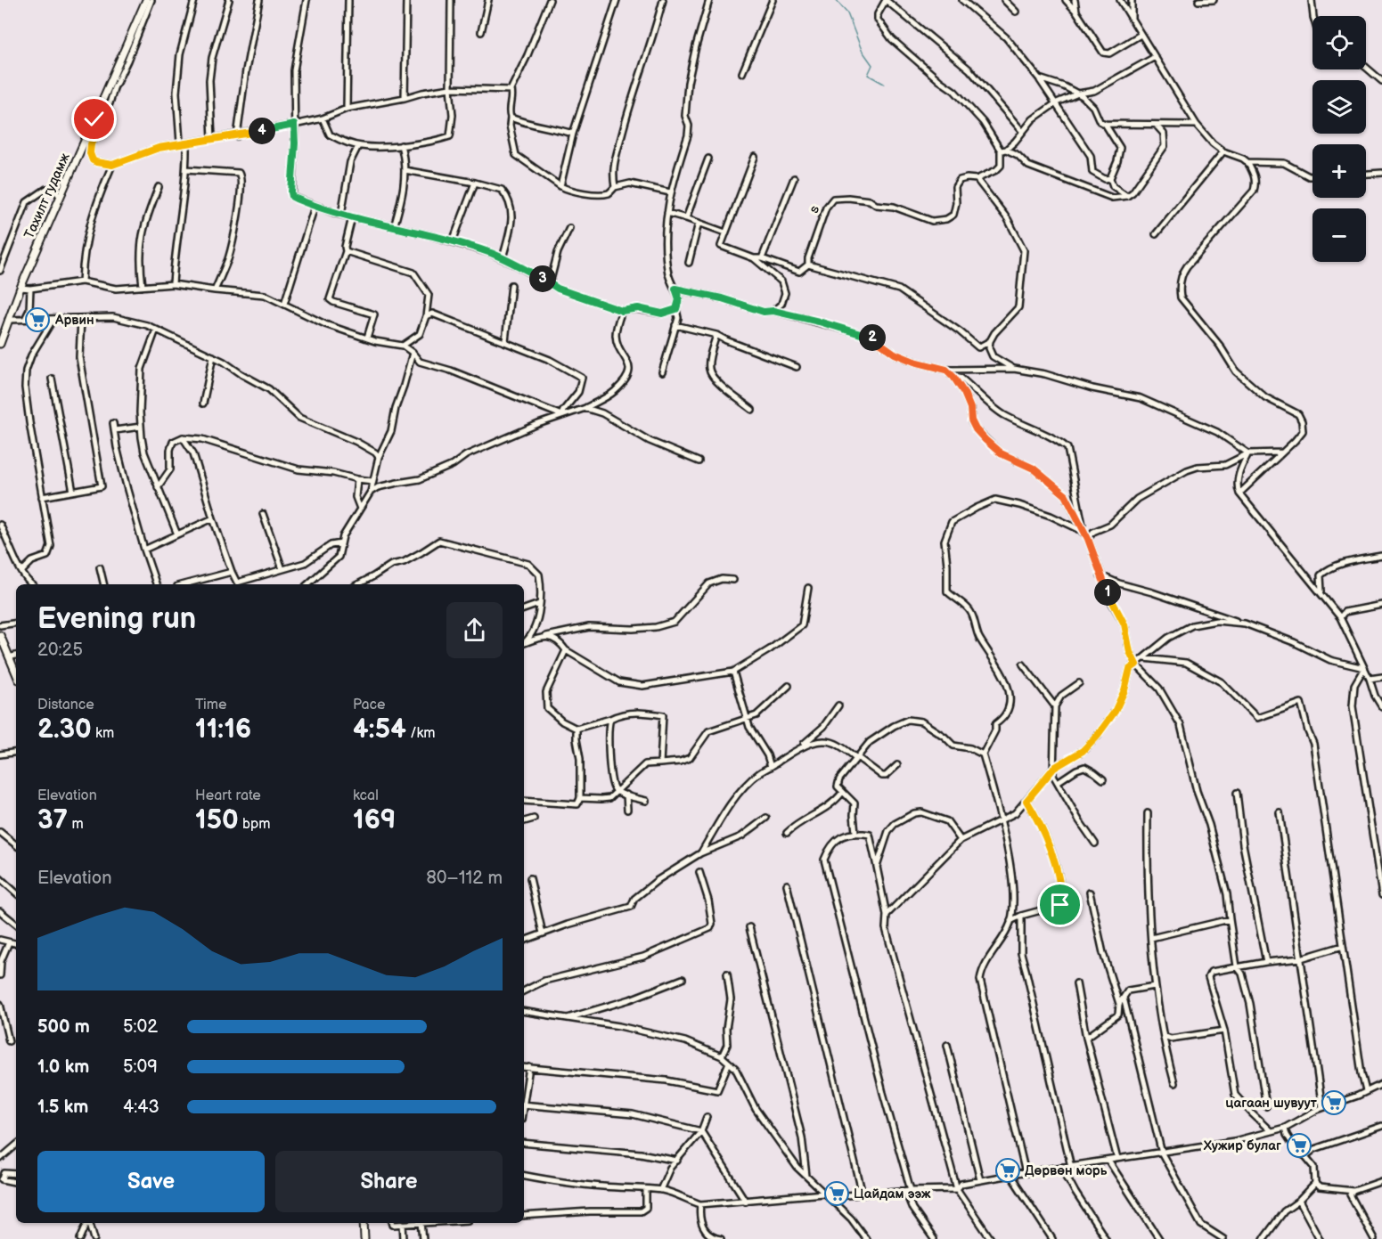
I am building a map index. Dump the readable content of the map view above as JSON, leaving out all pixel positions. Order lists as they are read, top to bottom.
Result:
{
  "streets": {
    "main road": ["Тахилт гудамж"],
    "street": ["s"]
  },
  "places": {
    "supermarket": [
      "Арвин",
      "цагаан шувуут",
      "Хужир булаг",
      "Дөрвөн морь",
      "Цайдам ээж"
    ]
  },
  "page": {
    "map_buttons": ["+", "−"],
    "pins": [
      "4",
      "3",
      "2",
      "1"
    ],
    "heading": ["Evening run", "20:25"],
    "stats": [
      ["Distance", "2.30 km"],
      ["Time", "11:16"],
      ["Pace", "4:54 /km"],
      ["Elevation", "37 m"],
      ["Heart rate", "150 bpm"],
      ["kcal", "169"]
    ],
    "chart": ["Elevation", "80–112 m"],
    "list": [
      {
        "name": "500 m",
        "note": "5:02"
      },
      {
        "name": "1.0 km",
        "note": "5:09"
      },
      {
        "name": "1.5 km",
        "note": "4:43"
      }
    ],
    "buttons": ["Save", "Share"]
  }
}
